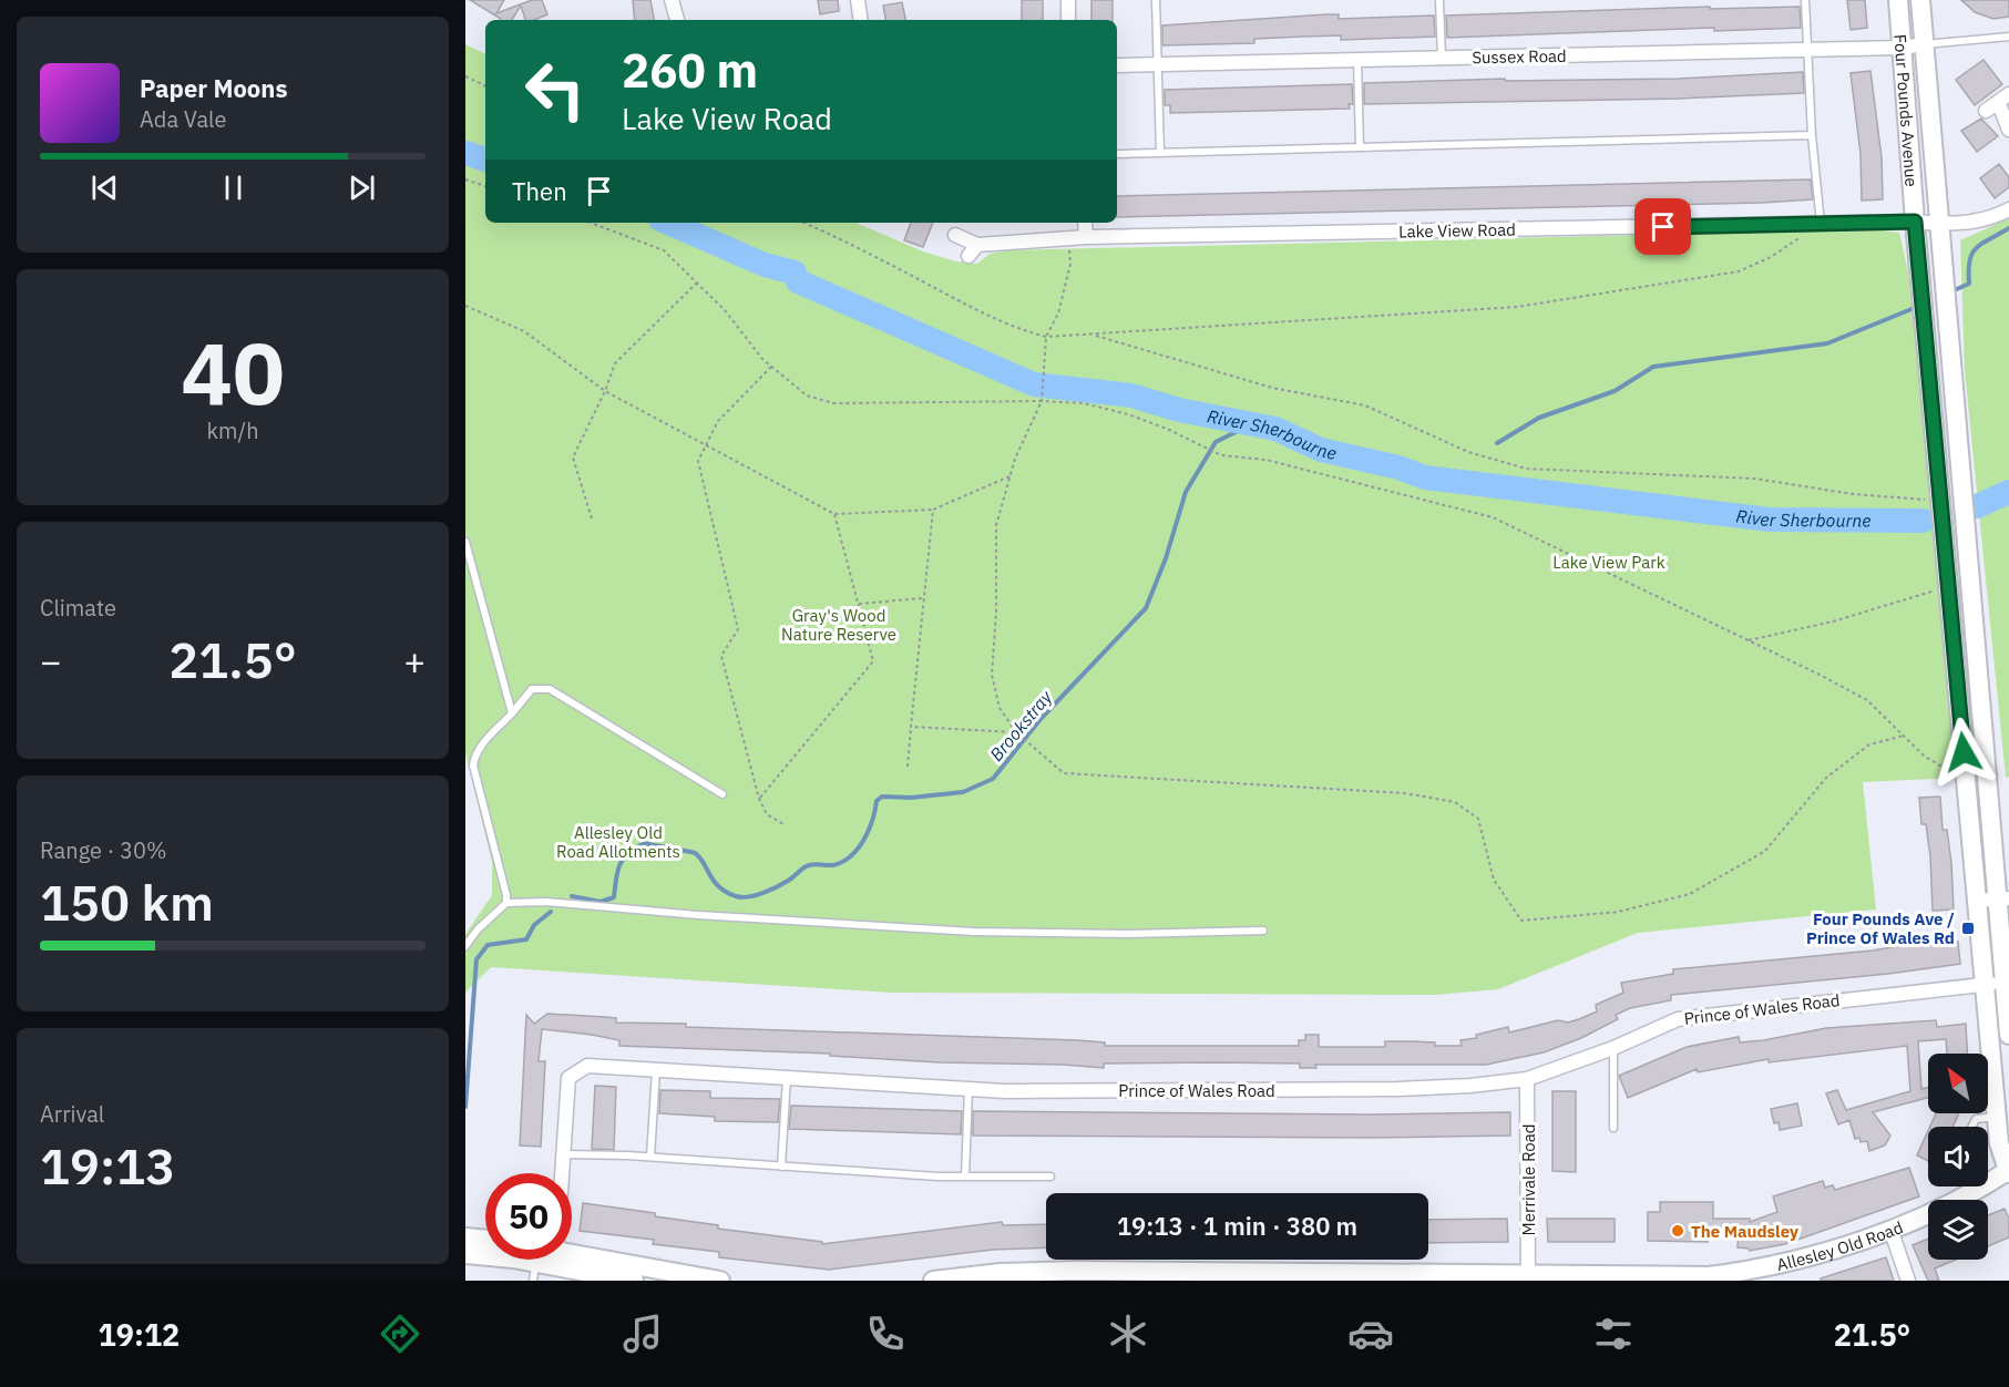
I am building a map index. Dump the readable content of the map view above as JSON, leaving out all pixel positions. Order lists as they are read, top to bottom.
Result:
{
  "streets": {
    "main road": ["Four Pounds Avenue", "Allesley Old Road"],
    "street": [
      "Sussex Road",
      "Lake View Road",
      "Prince of Wales Road",
      "Merrivale Road"
    ]
  },
  "crossings": [
    ["Sussex Road", "Four Pounds Avenue"],
    ["Four Pounds Avenue", "Lake View Road"],
    ["Four Pounds Avenue", "Prince of Wales Road"],
    ["Four Pounds Avenue", "Allesley Old Road"],
    ["Prince of Wales Road", "Merrivale Road"],
    ["Merrivale Road", "Allesley Old Road"]
  ],
  "water": ["River Sherbourne", "Brookstray"],
  "parks": ["Lake View Park", "Gray's Wood Nature Reserve", "Allesley Old Road Allotments"],
  "places": {
    "transit": ["Four Pounds Ave / Prince Of Wales Rd"],
    "other": ["The Maudsley"]
  },
  "north": "top left",
  "page": {
    "turn": ["260 m", "Lake View Road"],
    "song": ["Paper Moons", "Ada Vale"],
    "then": "Then",
    "tile": [
      ["40", "km/h"],
      "Climate",
      ["Range · 30%", "150 km"],
      ["Arrival", "19:13"]
    ],
    "heat": ["−", "21.5°", "+"],
    "limit": "50",
    "trip": "19:13 · 1 min · 380 m",
    "tabs": ["19:12", "21.5°"]
  }
}
